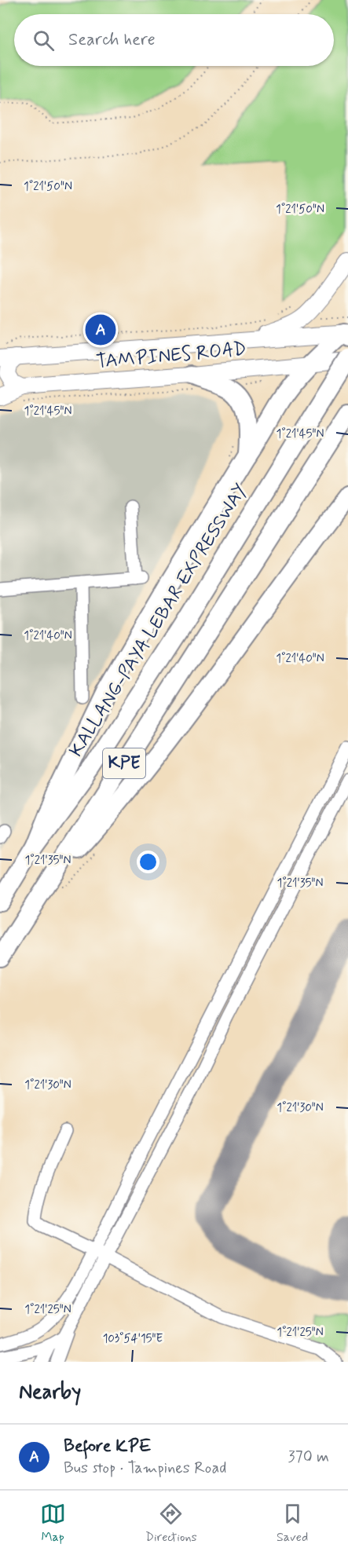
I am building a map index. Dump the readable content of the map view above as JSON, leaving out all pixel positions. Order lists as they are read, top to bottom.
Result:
{
  "streets": {
    "highway": ["KALLANG-PAYA LEBAR EXPRESSWAY", "KPE"],
    "main road": ["TAMPINES ROAD"]
  },
  "crossings": [
    ["TAMPINES ROAD", "KALLANG-PAYA LEBAR EXPRESSWAY"]
  ],
  "page": {
    "search": "Search here",
    "pins": "A",
    "heading": "Nearby",
    "list": [
      {
        "mark": "A",
        "name": "Before KPE",
        "note": "Bus stop · Tampines Road",
        "value": "370 m"
      }
    ],
    "nav": ["Map", "Directions", "Saved"]
  },
  "coordinates": [
    "1°21'50\"N",
    "1°21'45\"N",
    "1°21'40\"N",
    "1°21'35\"N",
    "1°21'30\"N",
    "1°21'25\"N",
    "103°54'15\"E"
  ]
}
